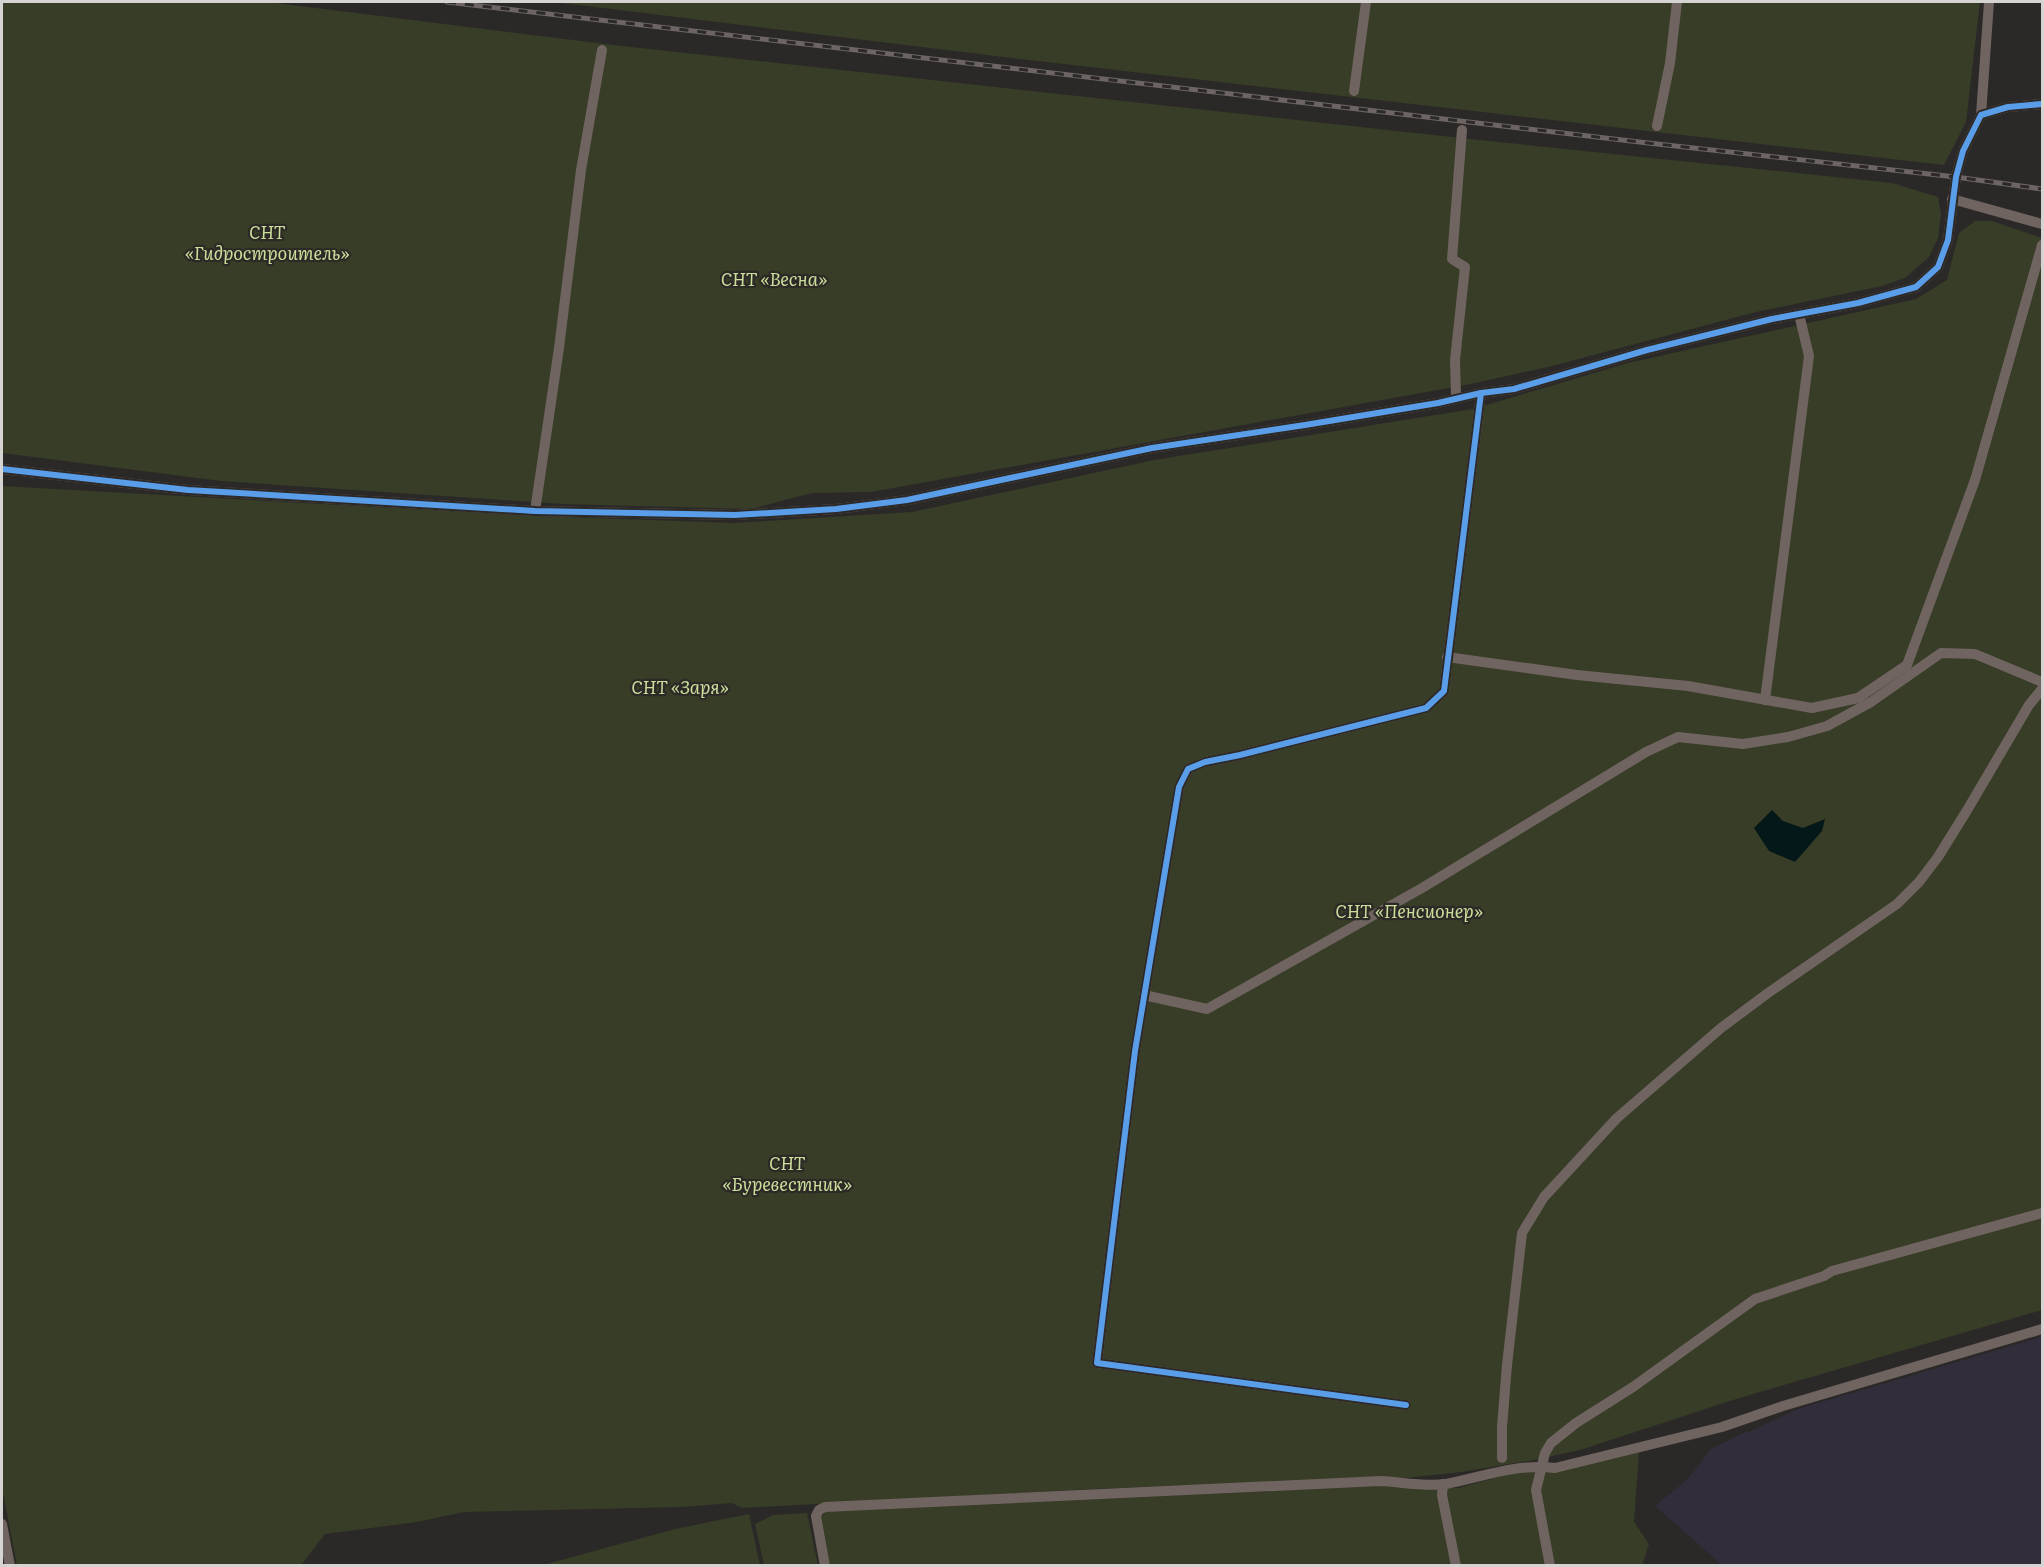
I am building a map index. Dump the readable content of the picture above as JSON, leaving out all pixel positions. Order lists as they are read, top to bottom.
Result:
{
  "parks": [
    "СНТ «Гидростроитель»",
    "СНТ «Весна»",
    "СНТ «Заря»",
    "СНТ «Пенсионер»",
    "СНТ «Буревестник»"
  ]
}
